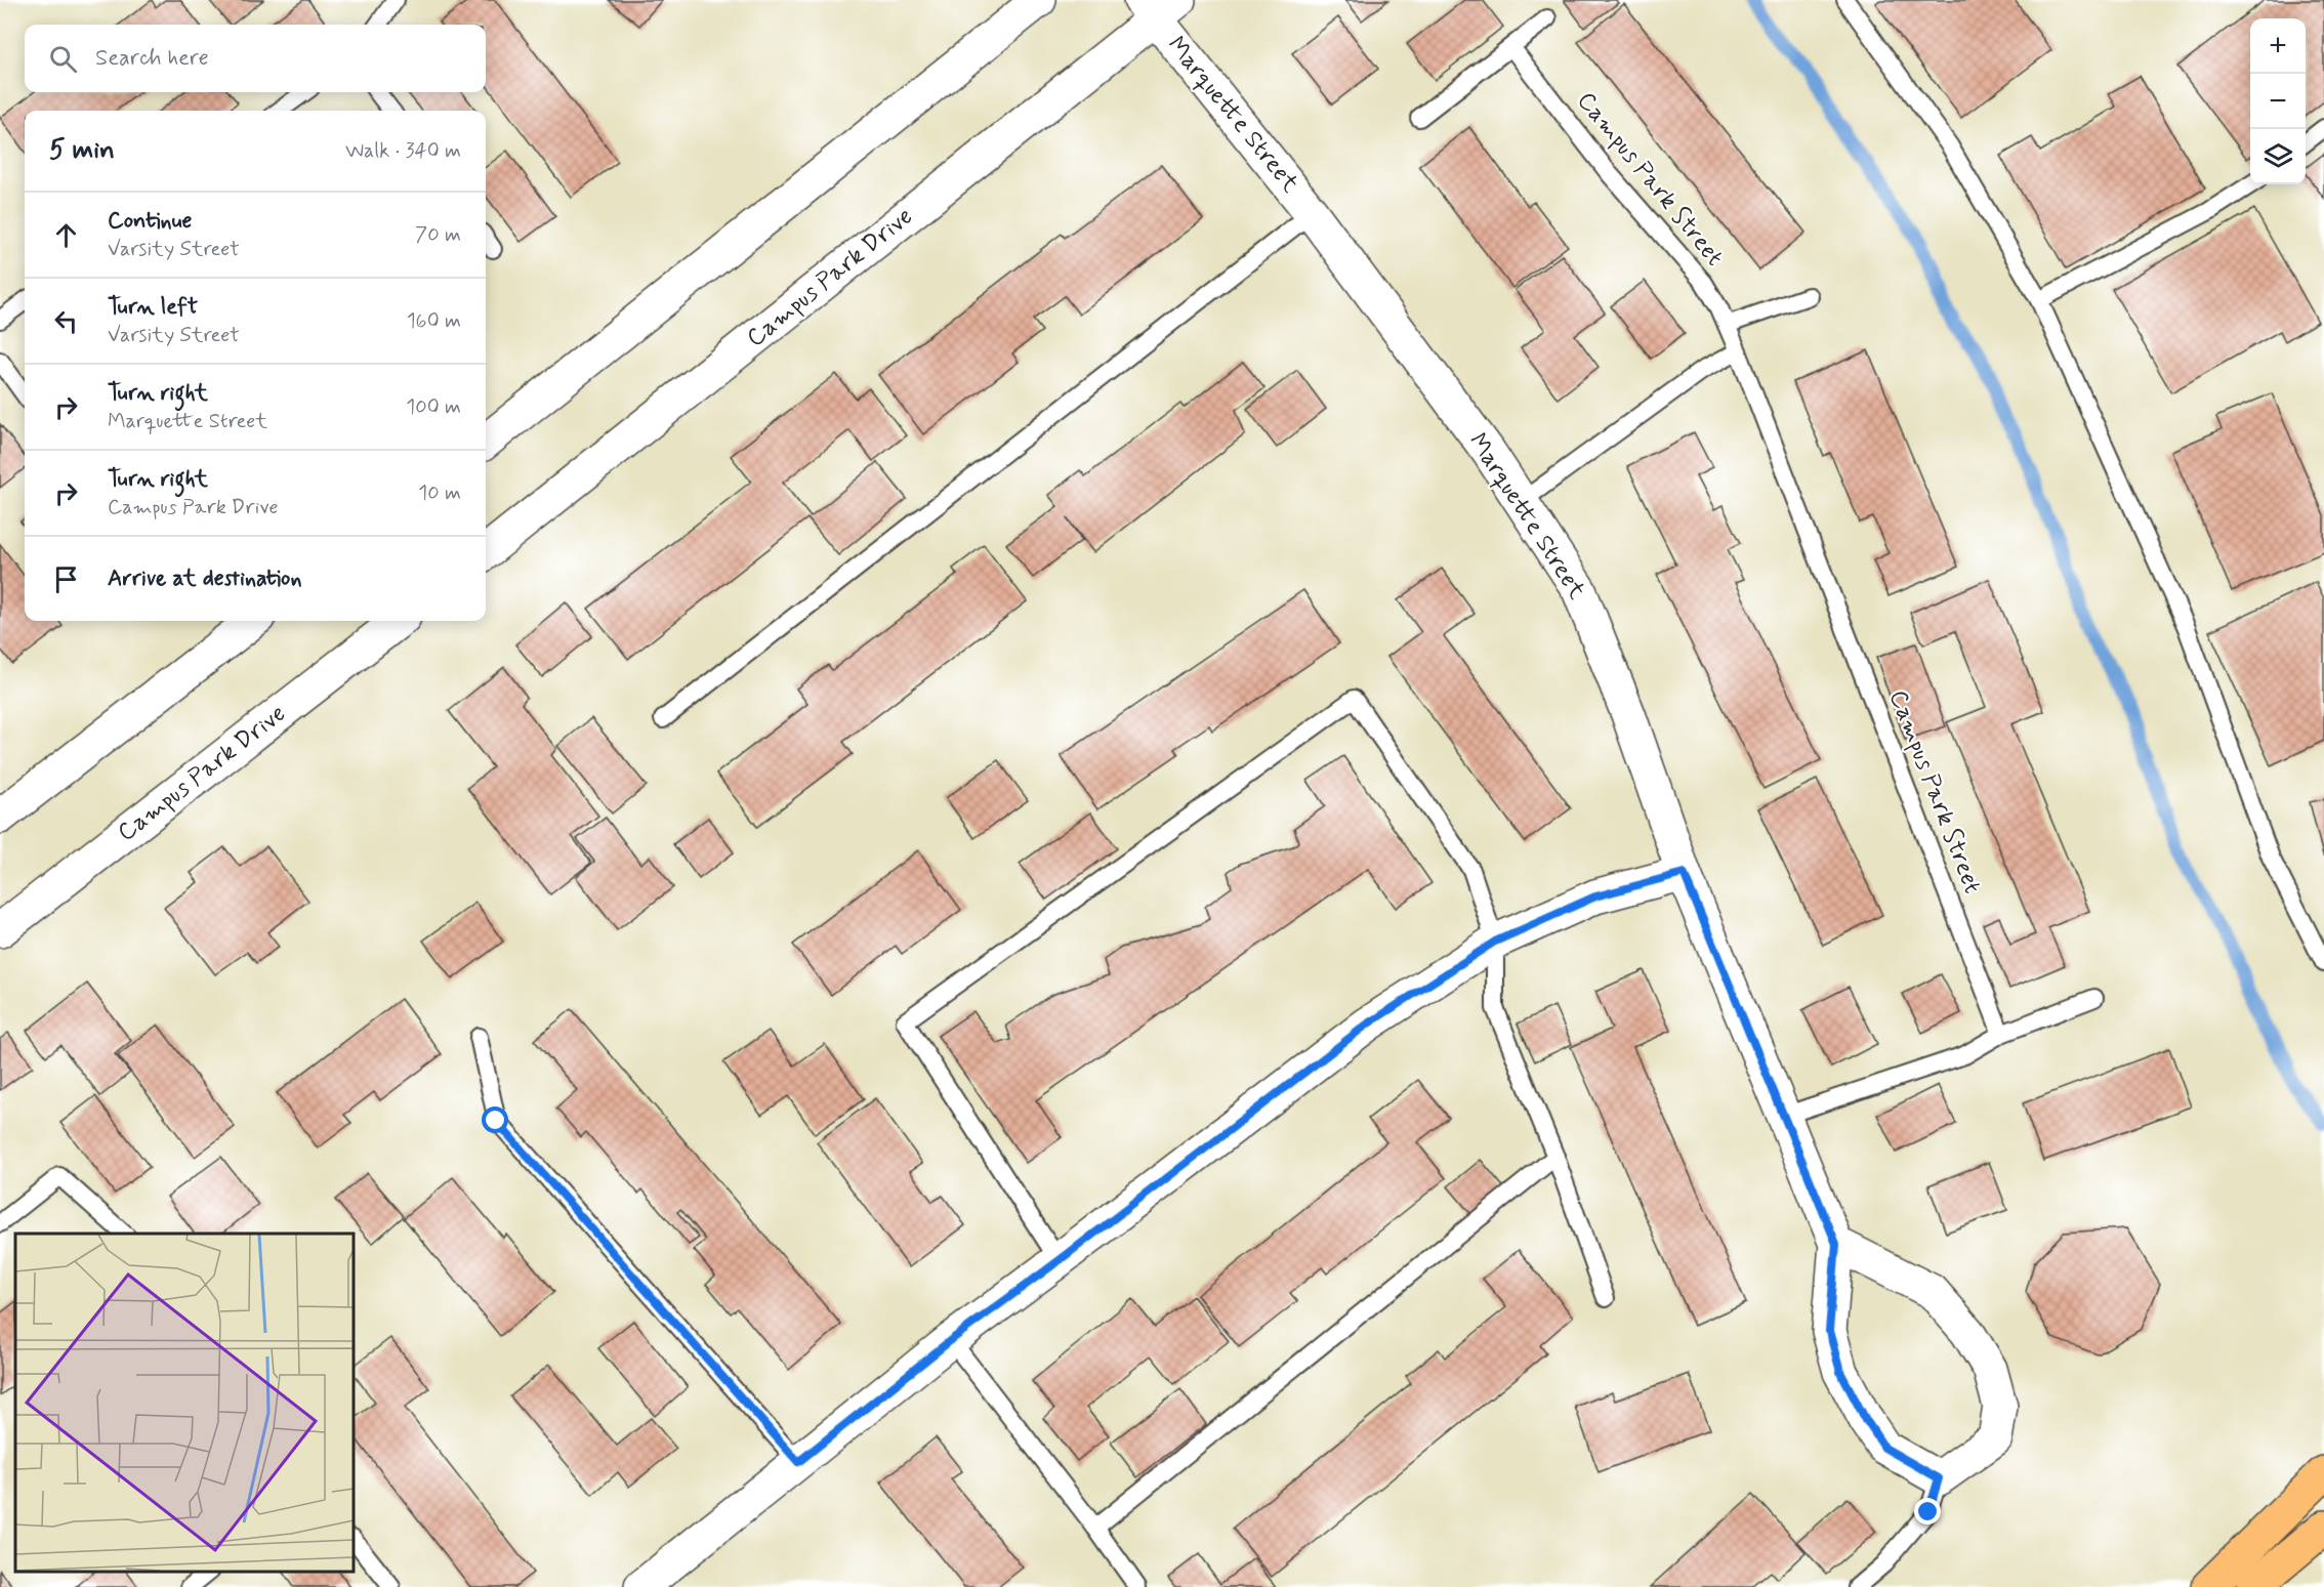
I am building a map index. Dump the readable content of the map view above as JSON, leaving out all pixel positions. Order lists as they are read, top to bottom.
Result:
{
  "streets": {
    "street": ["Marquette Street", "Campus Park Drive"],
    "lane": ["Campus Park Street"]
  },
  "crossings": [
    ["Marquette Street", "Campus Park Drive"]
  ],
  "page": {
    "map_buttons": ["+", "−"],
    "search": "Search here",
    "heading": ["5 min", "Walk · 340 m"],
    "list": [
      ["Continue", "Varsity Street", "70 m"],
      ["Turn left", "Varsity Street", "160 m"],
      ["Turn right", "Marquette Street", "100 m"],
      ["Turn right", "Campus Park Drive", "10 m"],
      "Arrive at destination"
    ]
  }
}
